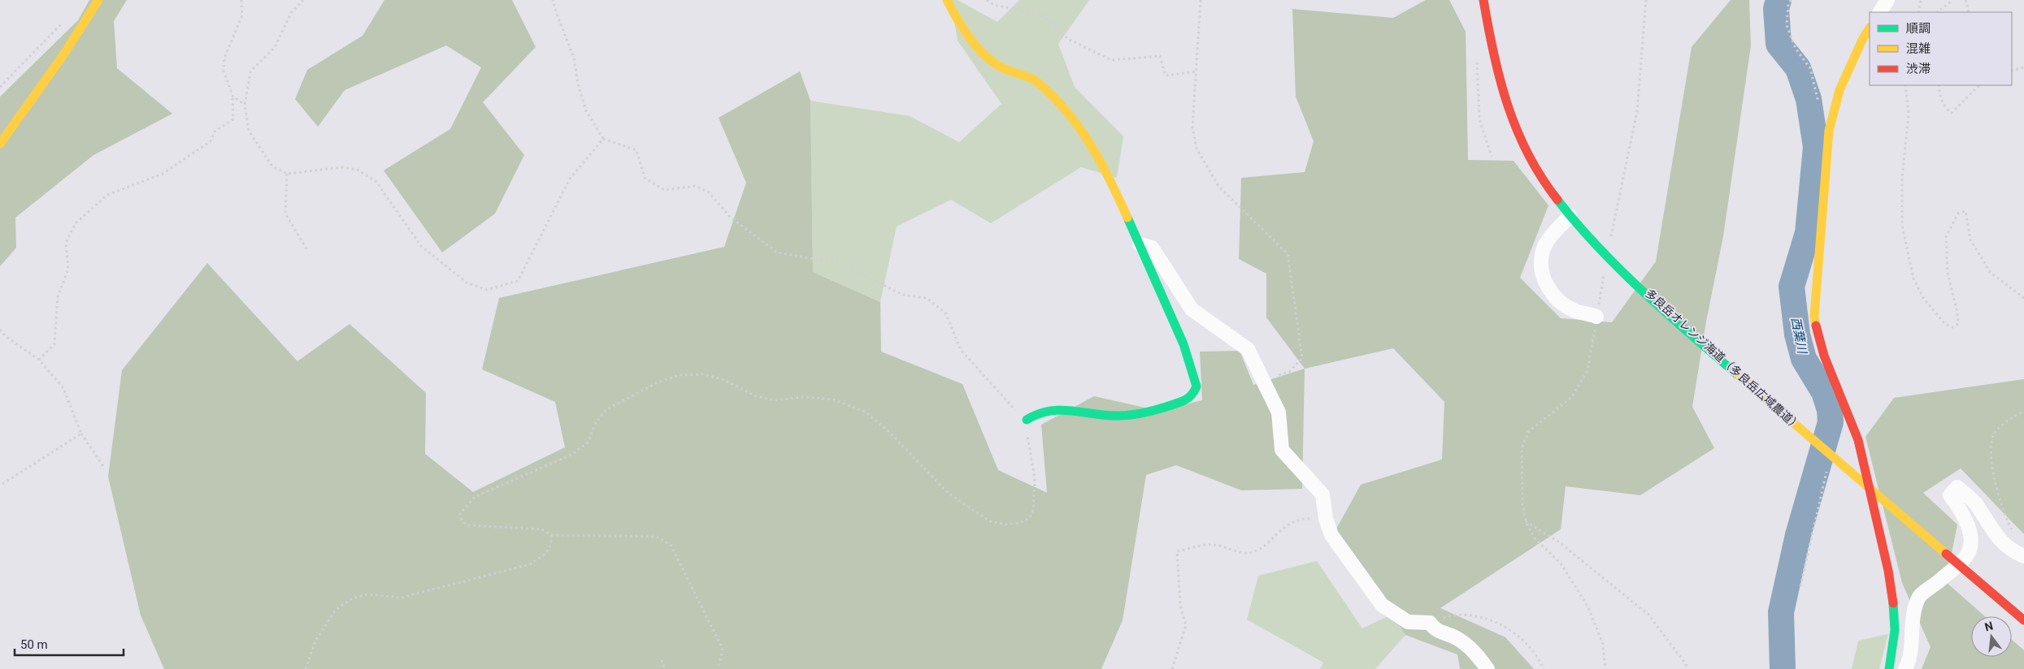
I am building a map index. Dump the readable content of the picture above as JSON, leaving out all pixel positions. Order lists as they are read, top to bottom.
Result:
{
  "streets": {
    "street": ["多良岳オレンジ海道（多良岳広域農道）"]
  },
  "water": ["西葉川"],
  "legend": ["順調", "混雑", "渋滞"],
  "scale_bar": "50 m",
  "north": "top"
}
